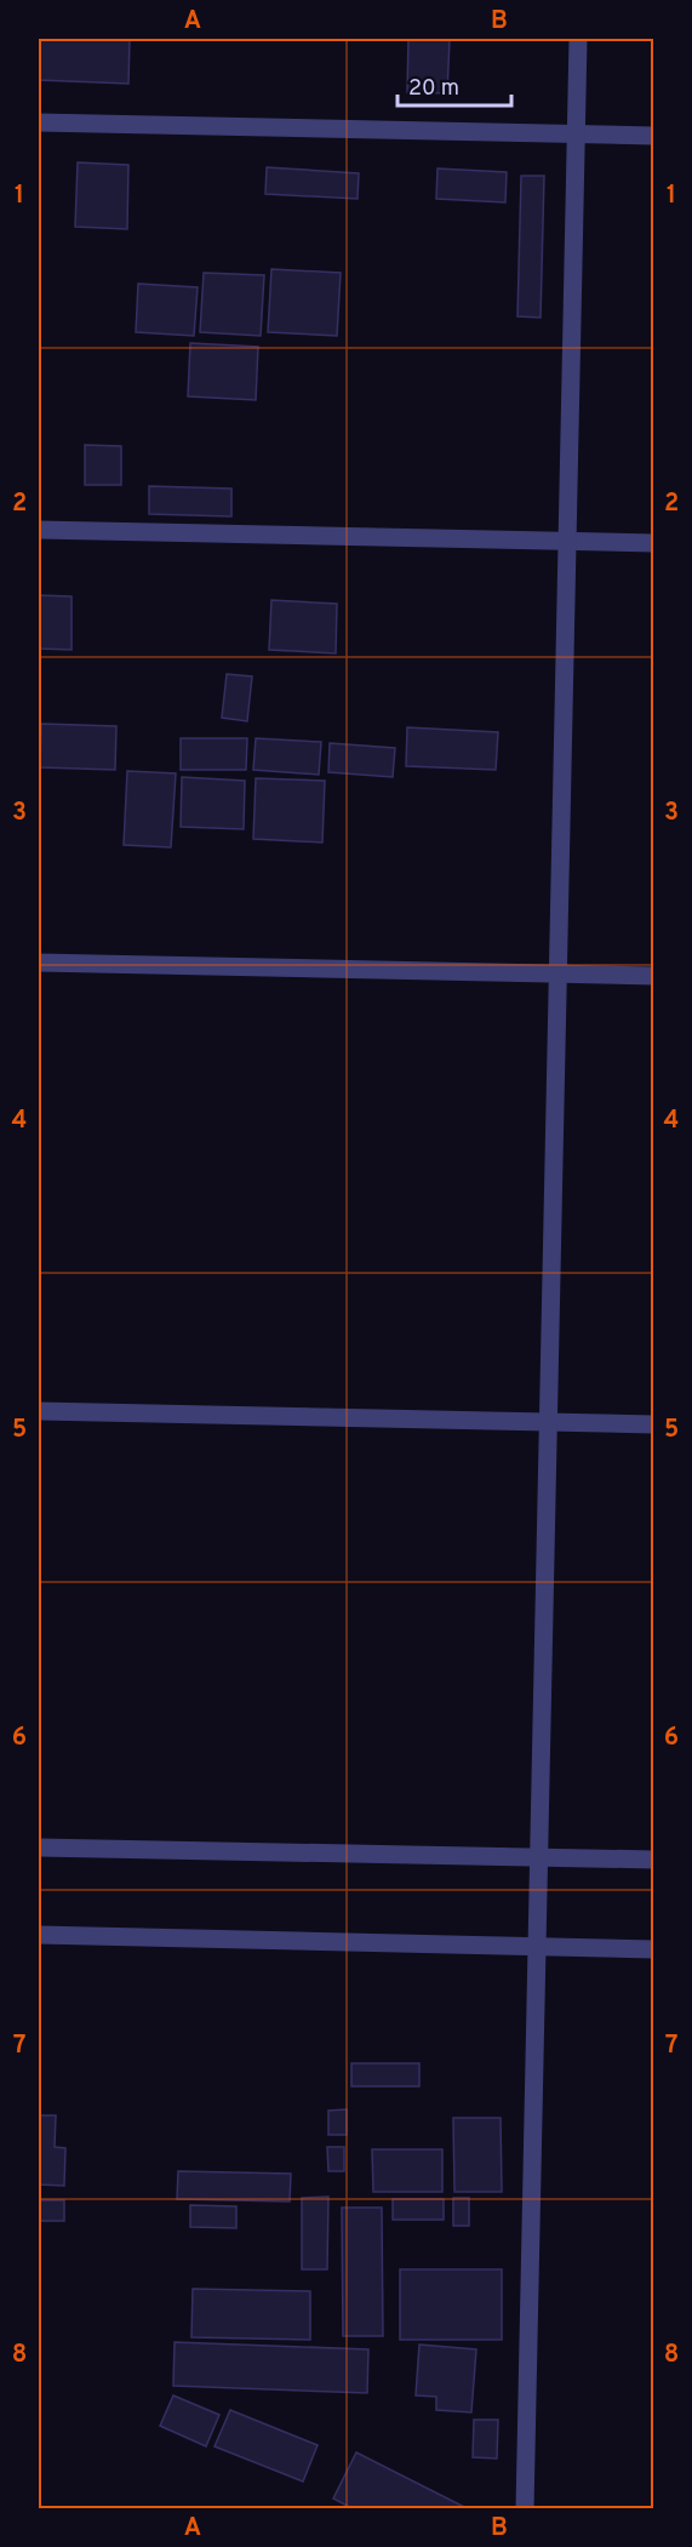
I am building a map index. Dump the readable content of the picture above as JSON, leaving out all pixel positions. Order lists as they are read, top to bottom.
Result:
{
  "scale_bar": "20 m",
  "grid": {
    "columns": ["A", "B"],
    "rows": [
      "1",
      "2",
      "3",
      "4",
      "5",
      "6",
      "7",
      "8"
    ]
  }
}
